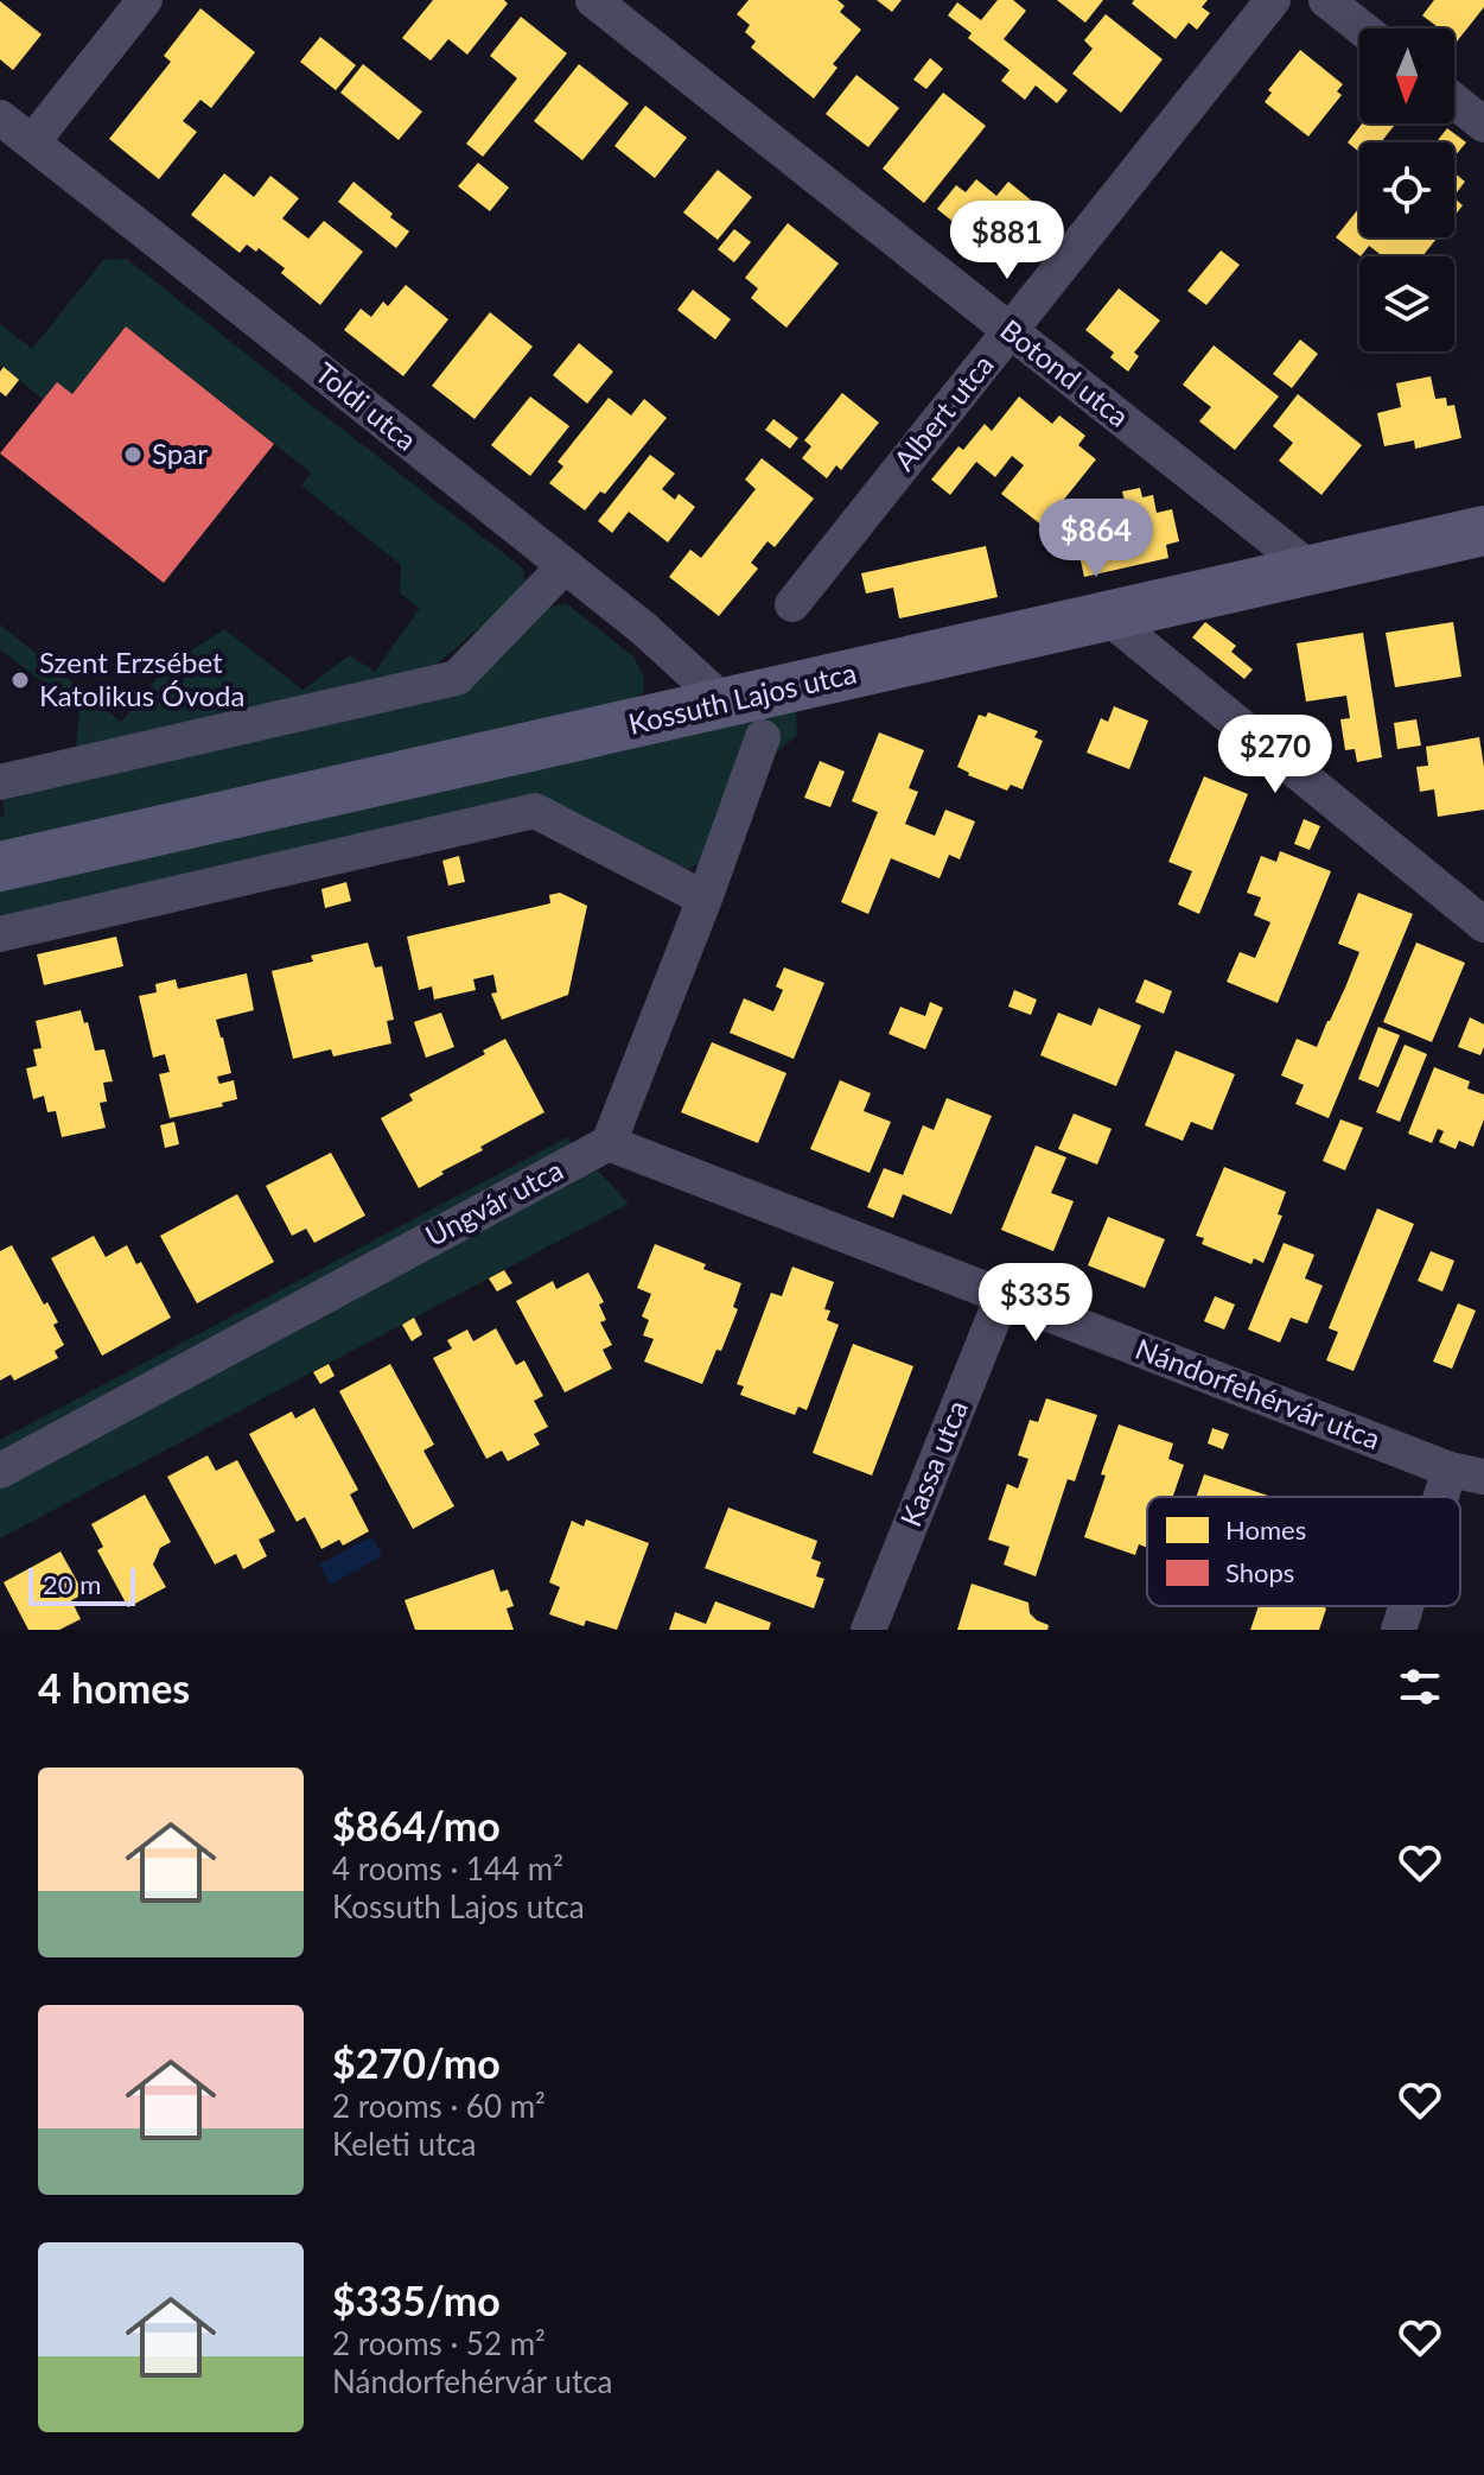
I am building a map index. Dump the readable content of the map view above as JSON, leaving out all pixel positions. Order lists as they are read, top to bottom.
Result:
{
  "streets": {
    "street": [
      "Botond utca",
      "Toldi utca",
      "Albert utca",
      "Kossuth Lajos utca",
      "Ungvár utca",
      "Nándorfehérvár utca",
      "Kassa utca"
    ]
  },
  "crossings": [
    ["Botond utca", "Albert utca"],
    ["Botond utca", "Kossuth Lajos utca"],
    ["Toldi utca", "Kossuth Lajos utca"],
    ["Ungvár utca", "Nándorfehérvár utca"],
    ["Nándorfehérvár utca", "Kassa utca"]
  ],
  "places": ["Spar", "Szent Erzsébet Katolikus Óvoda"],
  "legend": ["Homes", "Shops"],
  "scale_bar": "20 m",
  "north": "bottom",
  "page": {
    "price": [
      "$881",
      "$864",
      "$270",
      "$335"
    ],
    "scale": "20 m",
    "heading": "4 homes",
    "list": [
      {
        "name": "$864/mo",
        "note": "4 rooms · 144 m² · Kossuth Lajos utca"
      },
      {
        "name": "$270/mo",
        "note": "2 rooms · 60 m² · Keleti utca"
      },
      {
        "name": "$335/mo",
        "note": "2 rooms · 52 m² · Nándorfehérvár utca"
      }
    ]
  }
}
